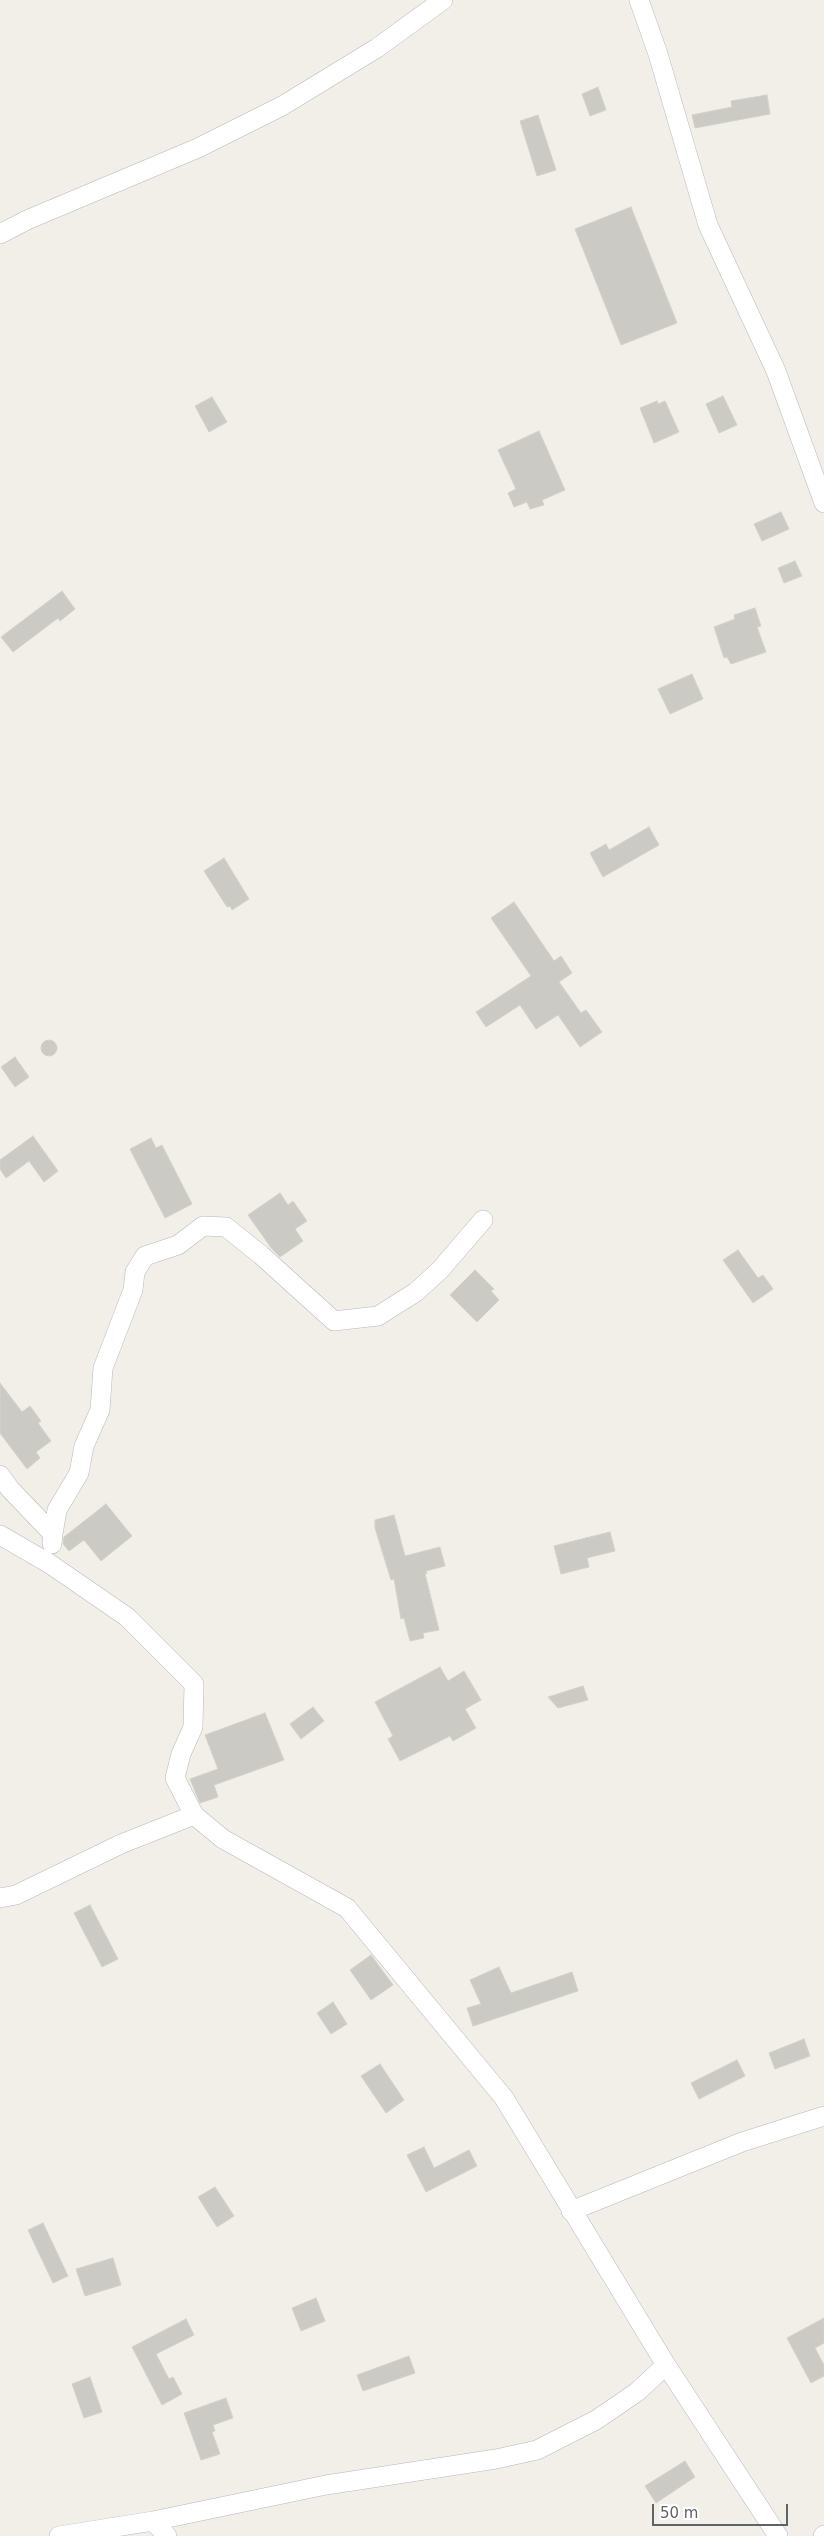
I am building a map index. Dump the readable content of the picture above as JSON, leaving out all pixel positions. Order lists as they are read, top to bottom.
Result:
{
  "scale_bar": "50 m"
}
